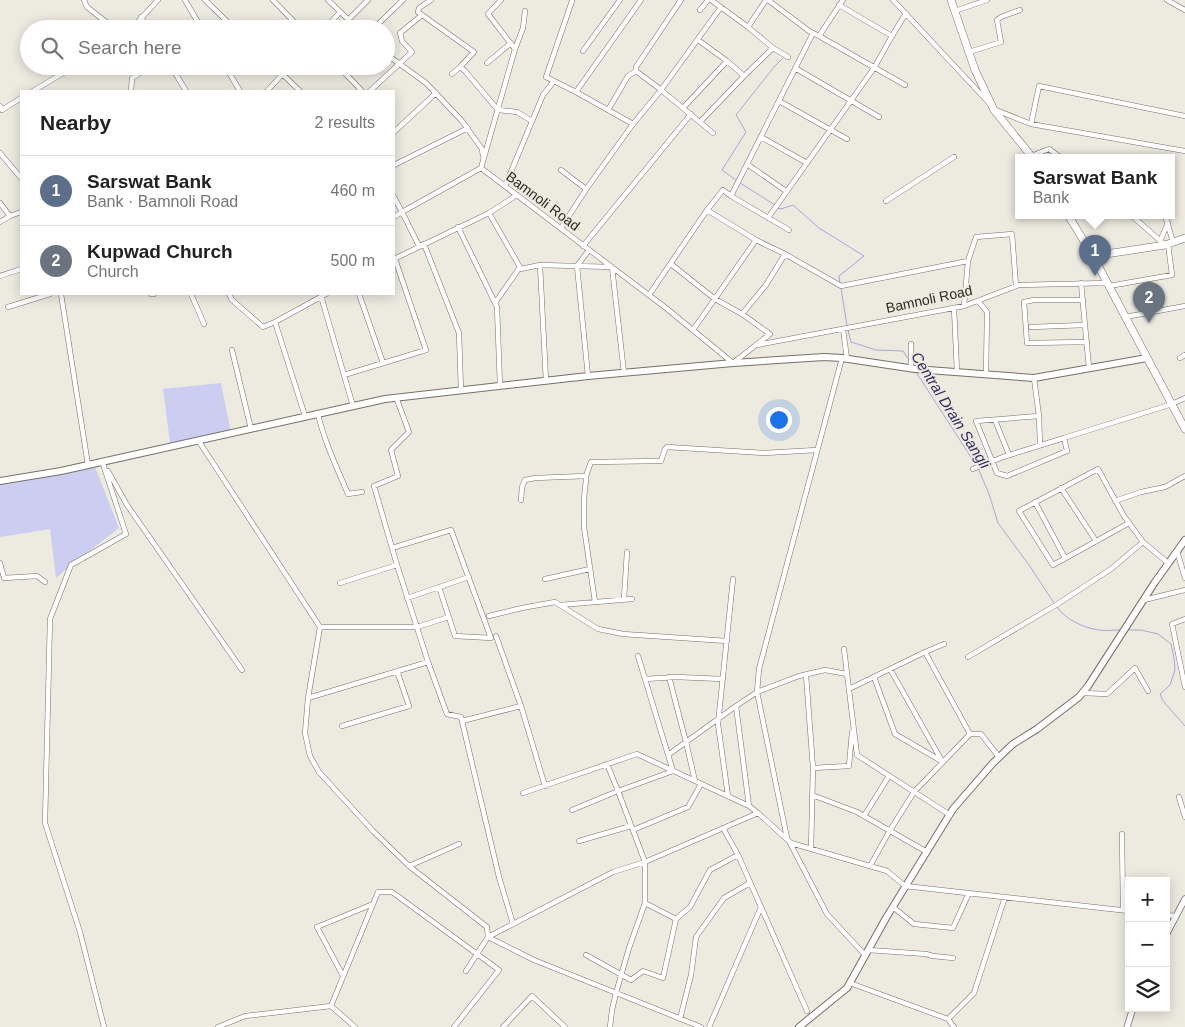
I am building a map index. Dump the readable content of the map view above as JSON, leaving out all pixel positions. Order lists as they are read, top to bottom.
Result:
{
  "streets": {
    "street": ["Bamnoli Road"]
  },
  "water": ["Central Drain Sangli"],
  "page": {
    "search": "Search here",
    "heading": ["Nearby", "2 results"],
    "popup": ["Sarswat Bank", "Bank"],
    "list": [
      {
        "mark": "1",
        "name": "Sarswat Bank",
        "note": "Bank · Bamnoli Road",
        "value": "460 m"
      },
      {
        "mark": "2",
        "name": "Kupwad Church",
        "note": "Church",
        "value": "500 m"
      }
    ],
    "pins": ["1", "2"],
    "map_buttons": ["+", "−"]
  }
}
